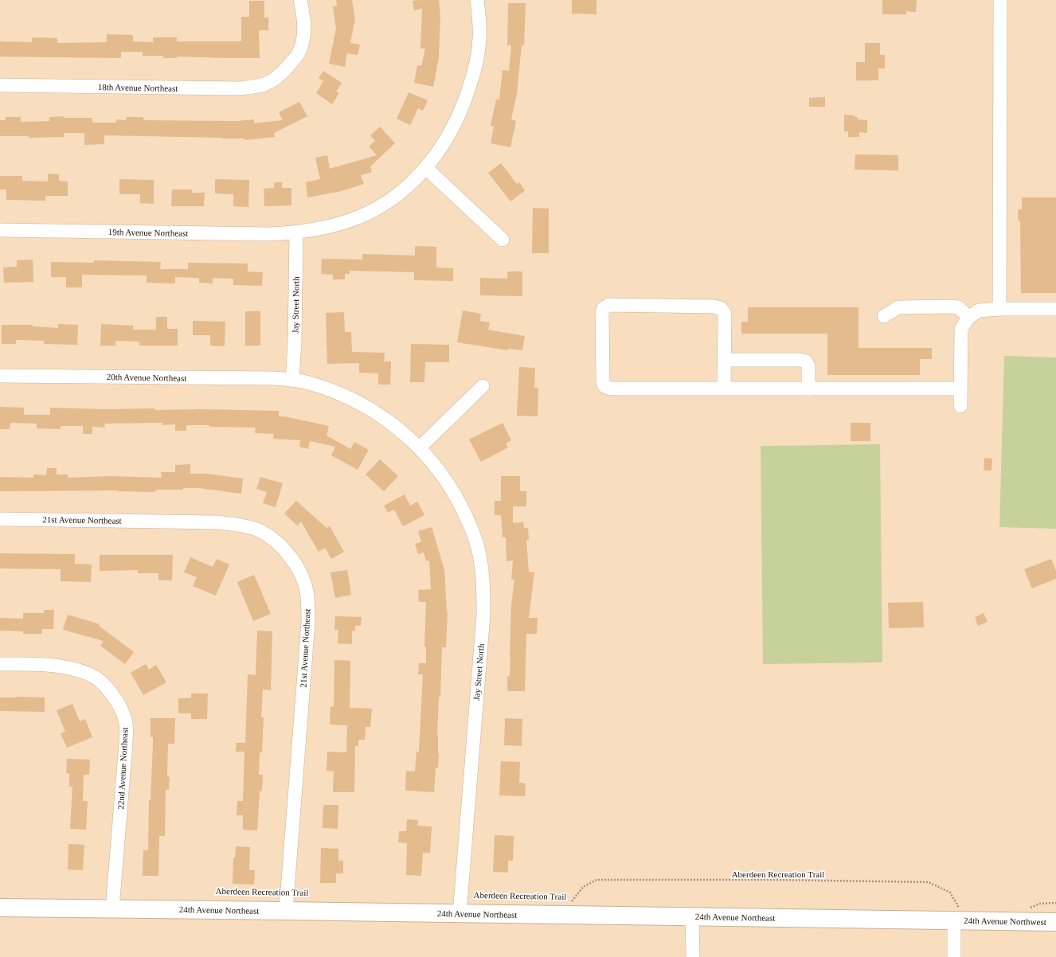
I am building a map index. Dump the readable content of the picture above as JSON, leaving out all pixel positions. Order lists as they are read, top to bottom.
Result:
{
  "streets": {
    "main road": ["24th Avenue Northeast", "24th Avenue Northwest"],
    "street": [
      "18th Avenue Northeast",
      "19th Avenue Northeast",
      "Jay Street North",
      "20th Avenue Northeast",
      "21st Avenue Northeast",
      "22nd Avenue Northeast"
    ],
    "path": ["Aberdeen Recreation Trail"]
  },
  "crossings": [
    ["19th Avenue Northeast", "Jay Street North"],
    ["Jay Street North", "20th Avenue Northeast"],
    ["Jay Street North", "24th Avenue Northeast"],
    ["21st Avenue Northeast", "24th Avenue Northeast"],
    ["22nd Avenue Northeast", "24th Avenue Northeast"],
    ["24th Avenue Northeast", "24th Avenue Northwest"]
  ]
}
